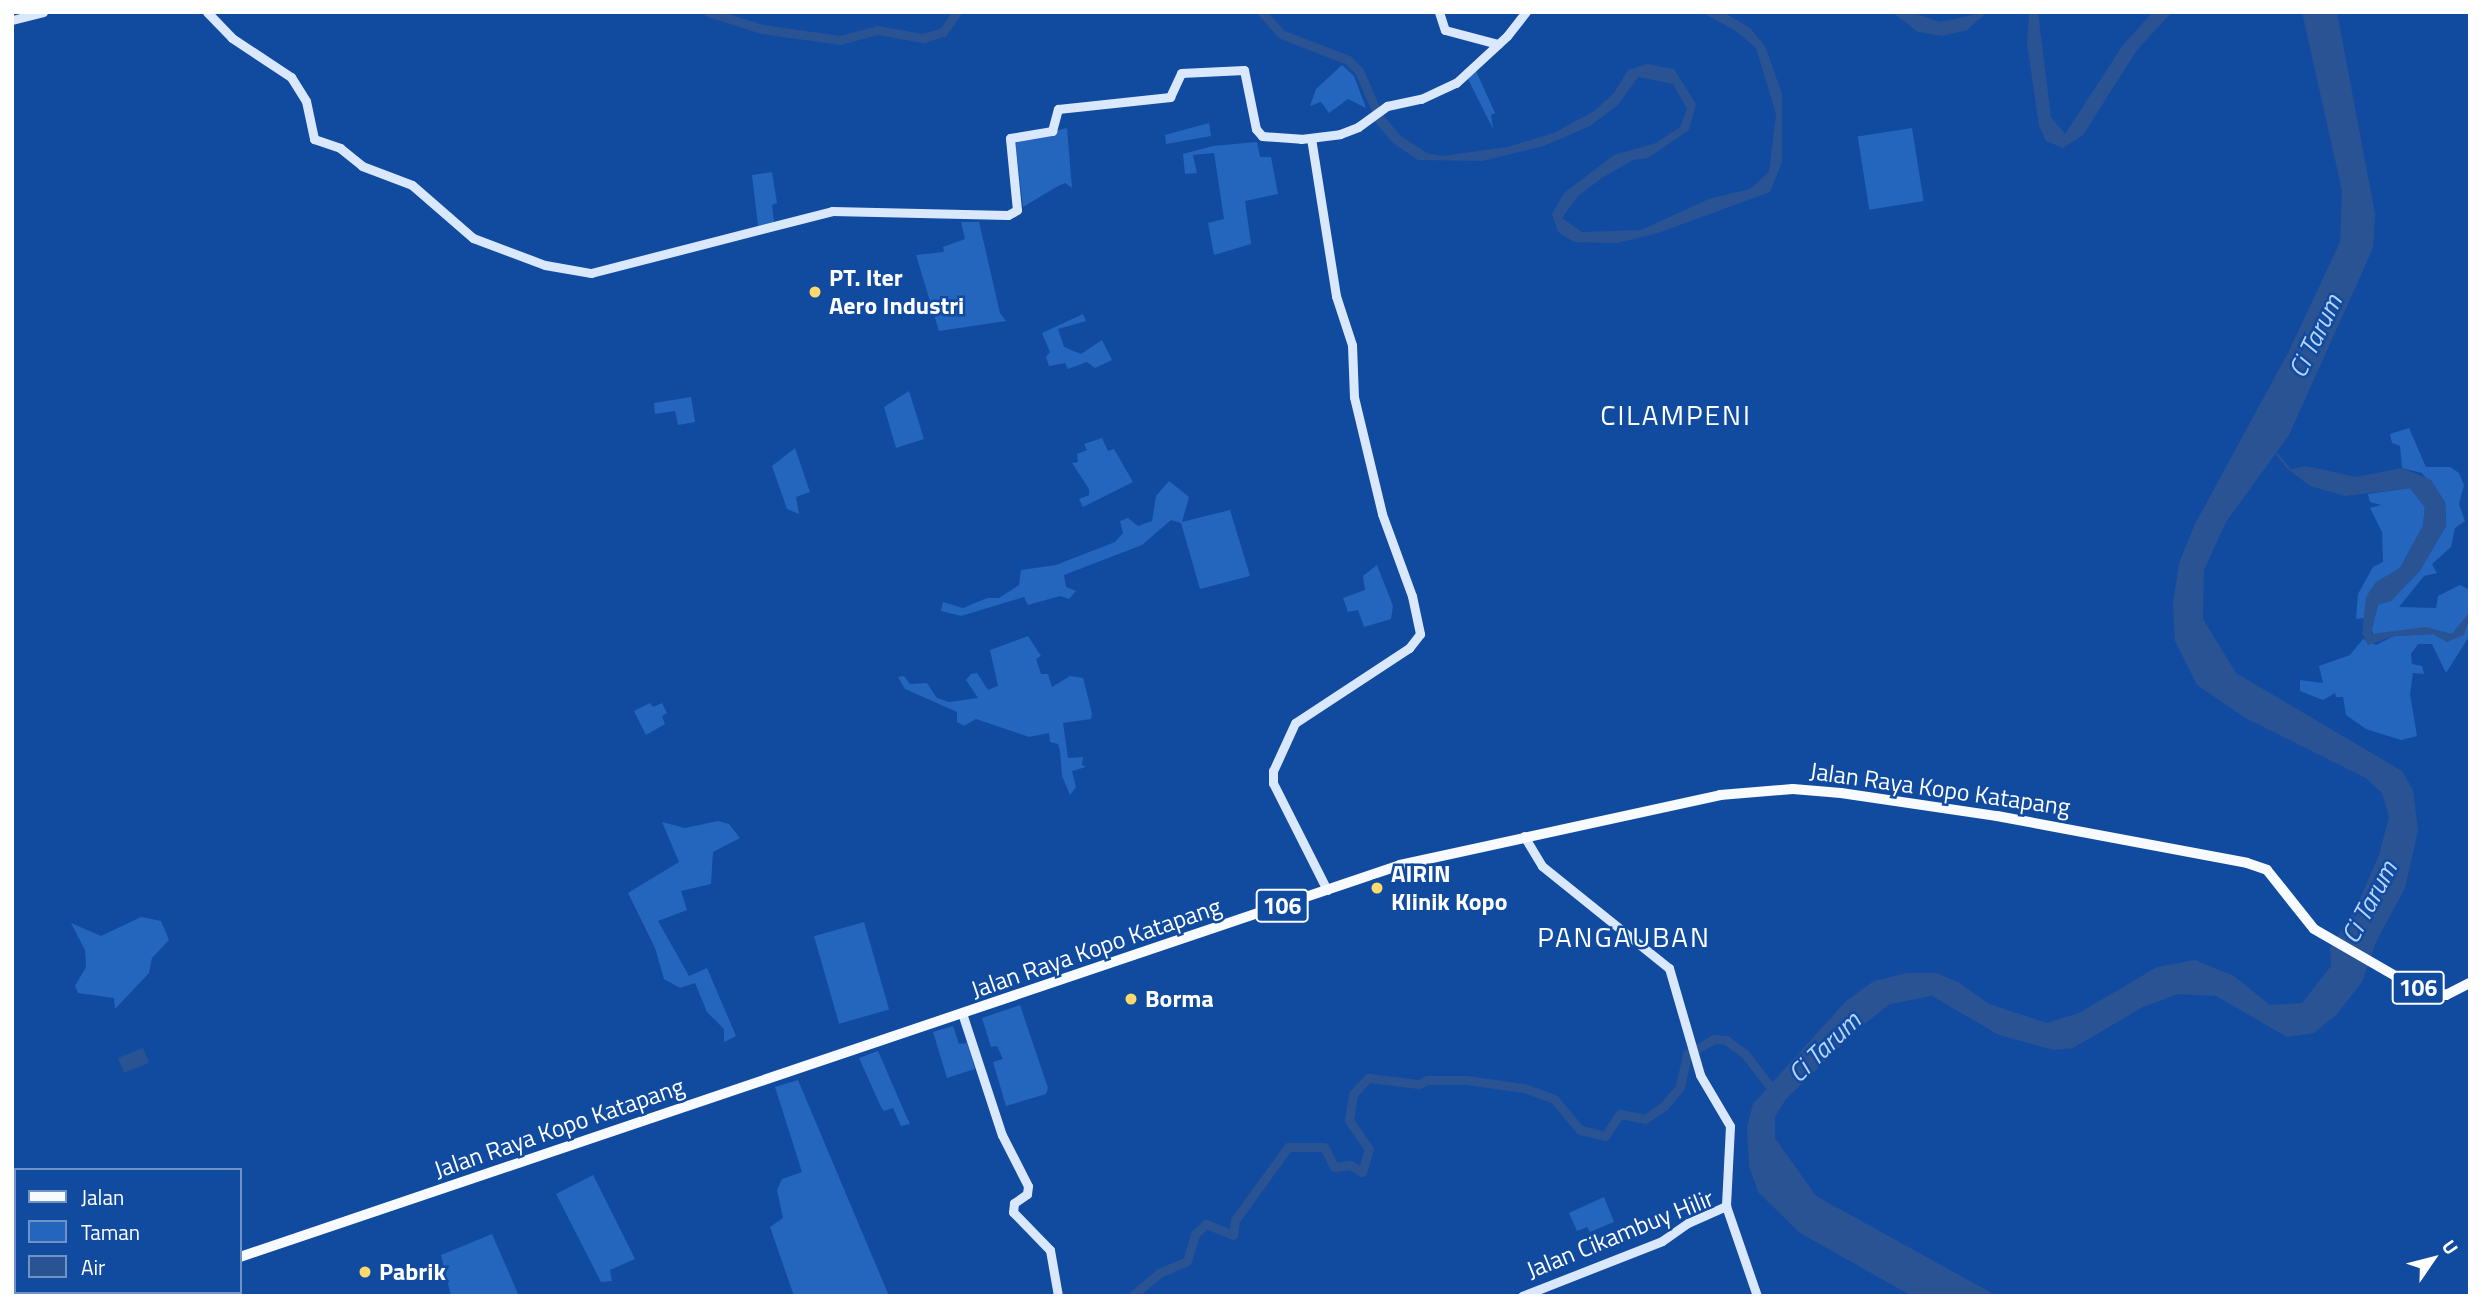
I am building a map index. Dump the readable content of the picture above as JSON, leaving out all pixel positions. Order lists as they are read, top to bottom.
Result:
{
  "streets": {
    "main road": ["Jalan Raya Kopo Katapang", "106"],
    "street": ["Jalan Cikambuy Hilir"]
  },
  "districts": ["CILAMPENI", "PANGAUBAN"],
  "water": ["Ci Tarum"],
  "places": [
    "PT. Iter Aero Industri",
    "AIRIN Klinik Kopo",
    "Borma",
    "Pabrik"
  ],
  "legend": ["Jalan", "Taman", "Air"],
  "north": "top right"
}
